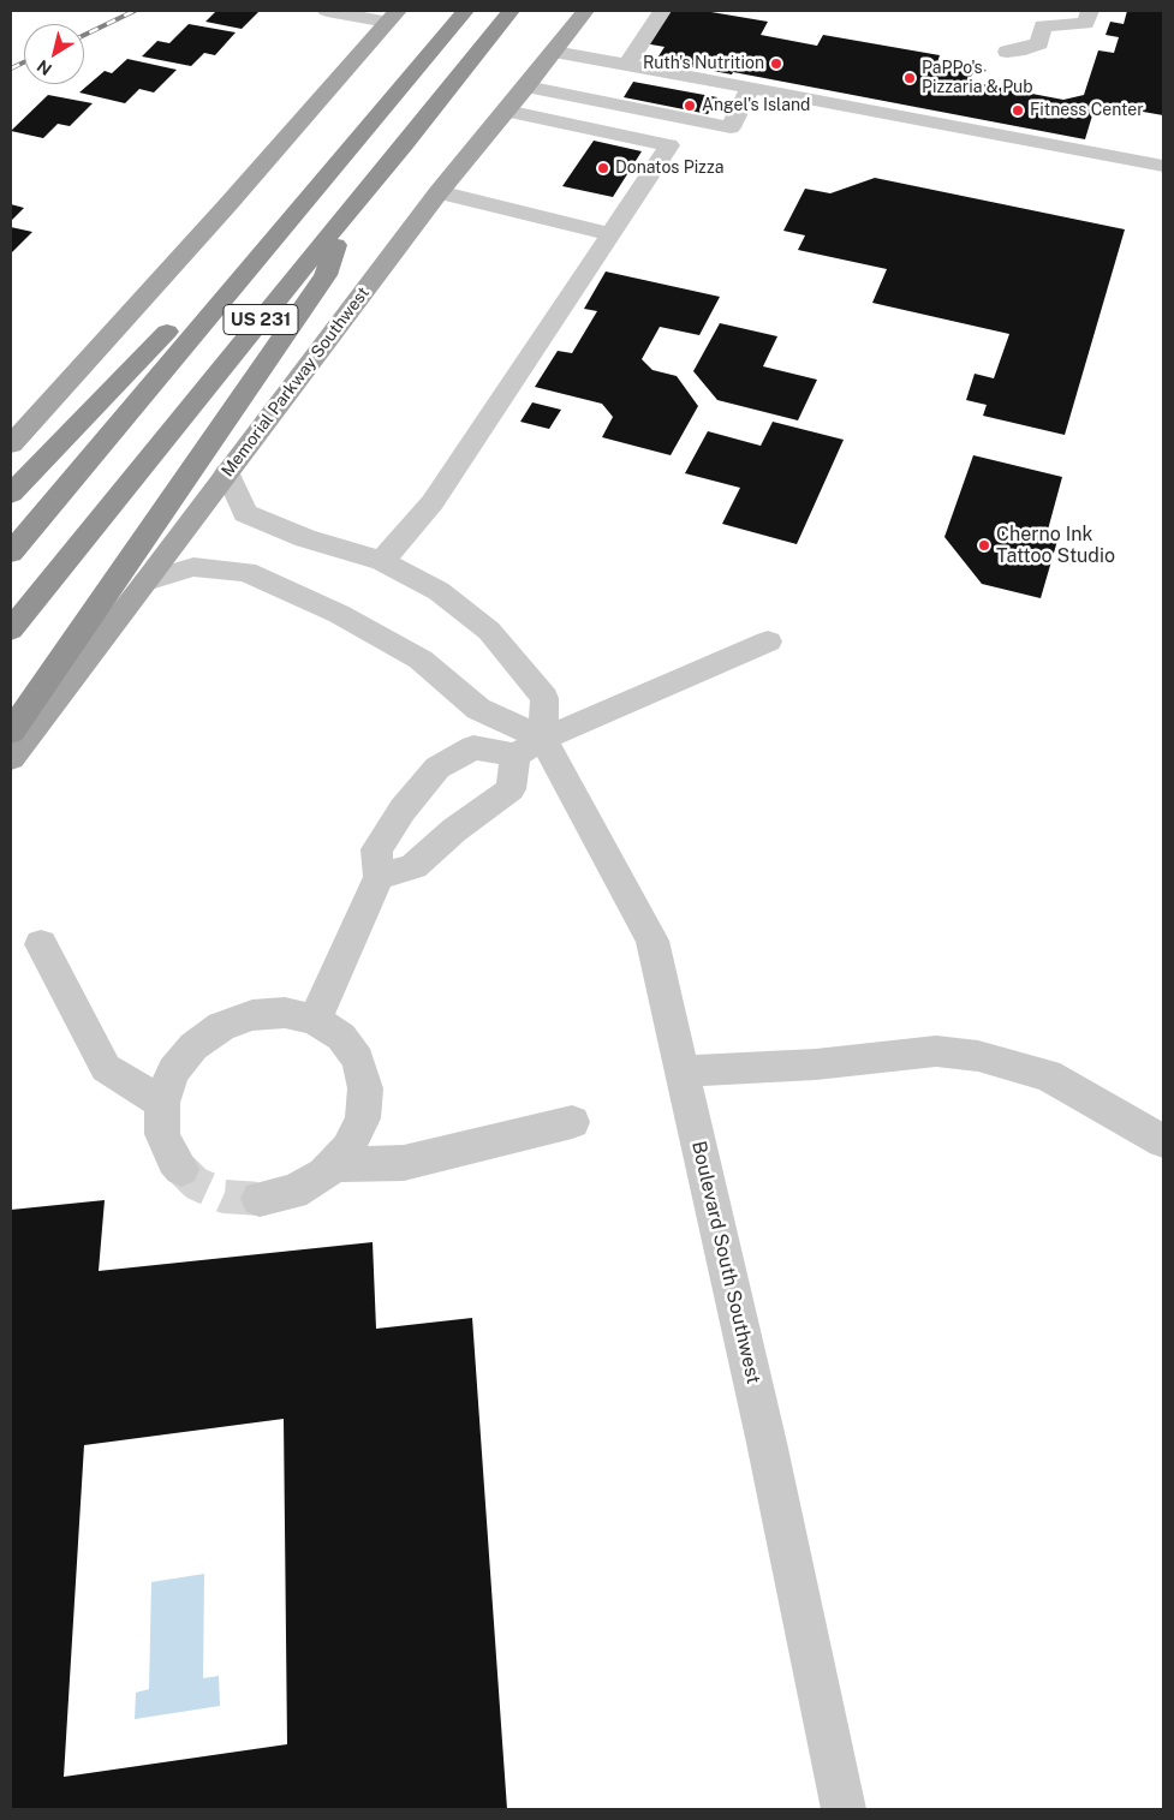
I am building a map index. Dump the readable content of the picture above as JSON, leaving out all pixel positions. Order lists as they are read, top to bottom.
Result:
{
  "streets": {
    "highway": ["US 231"],
    "main road": ["Memorial Parkway Southwest"],
    "street": ["Boulevard South Southwest"]
  },
  "places": [
    "Ruth's Nutrition",
    "PaPPo's Pizzaria & Pub",
    "Angel's Island",
    "Fitness Center",
    "Donatos Pizza",
    "Cherno Ink Tattoo Studio"
  ],
  "north": "bottom left"
}
